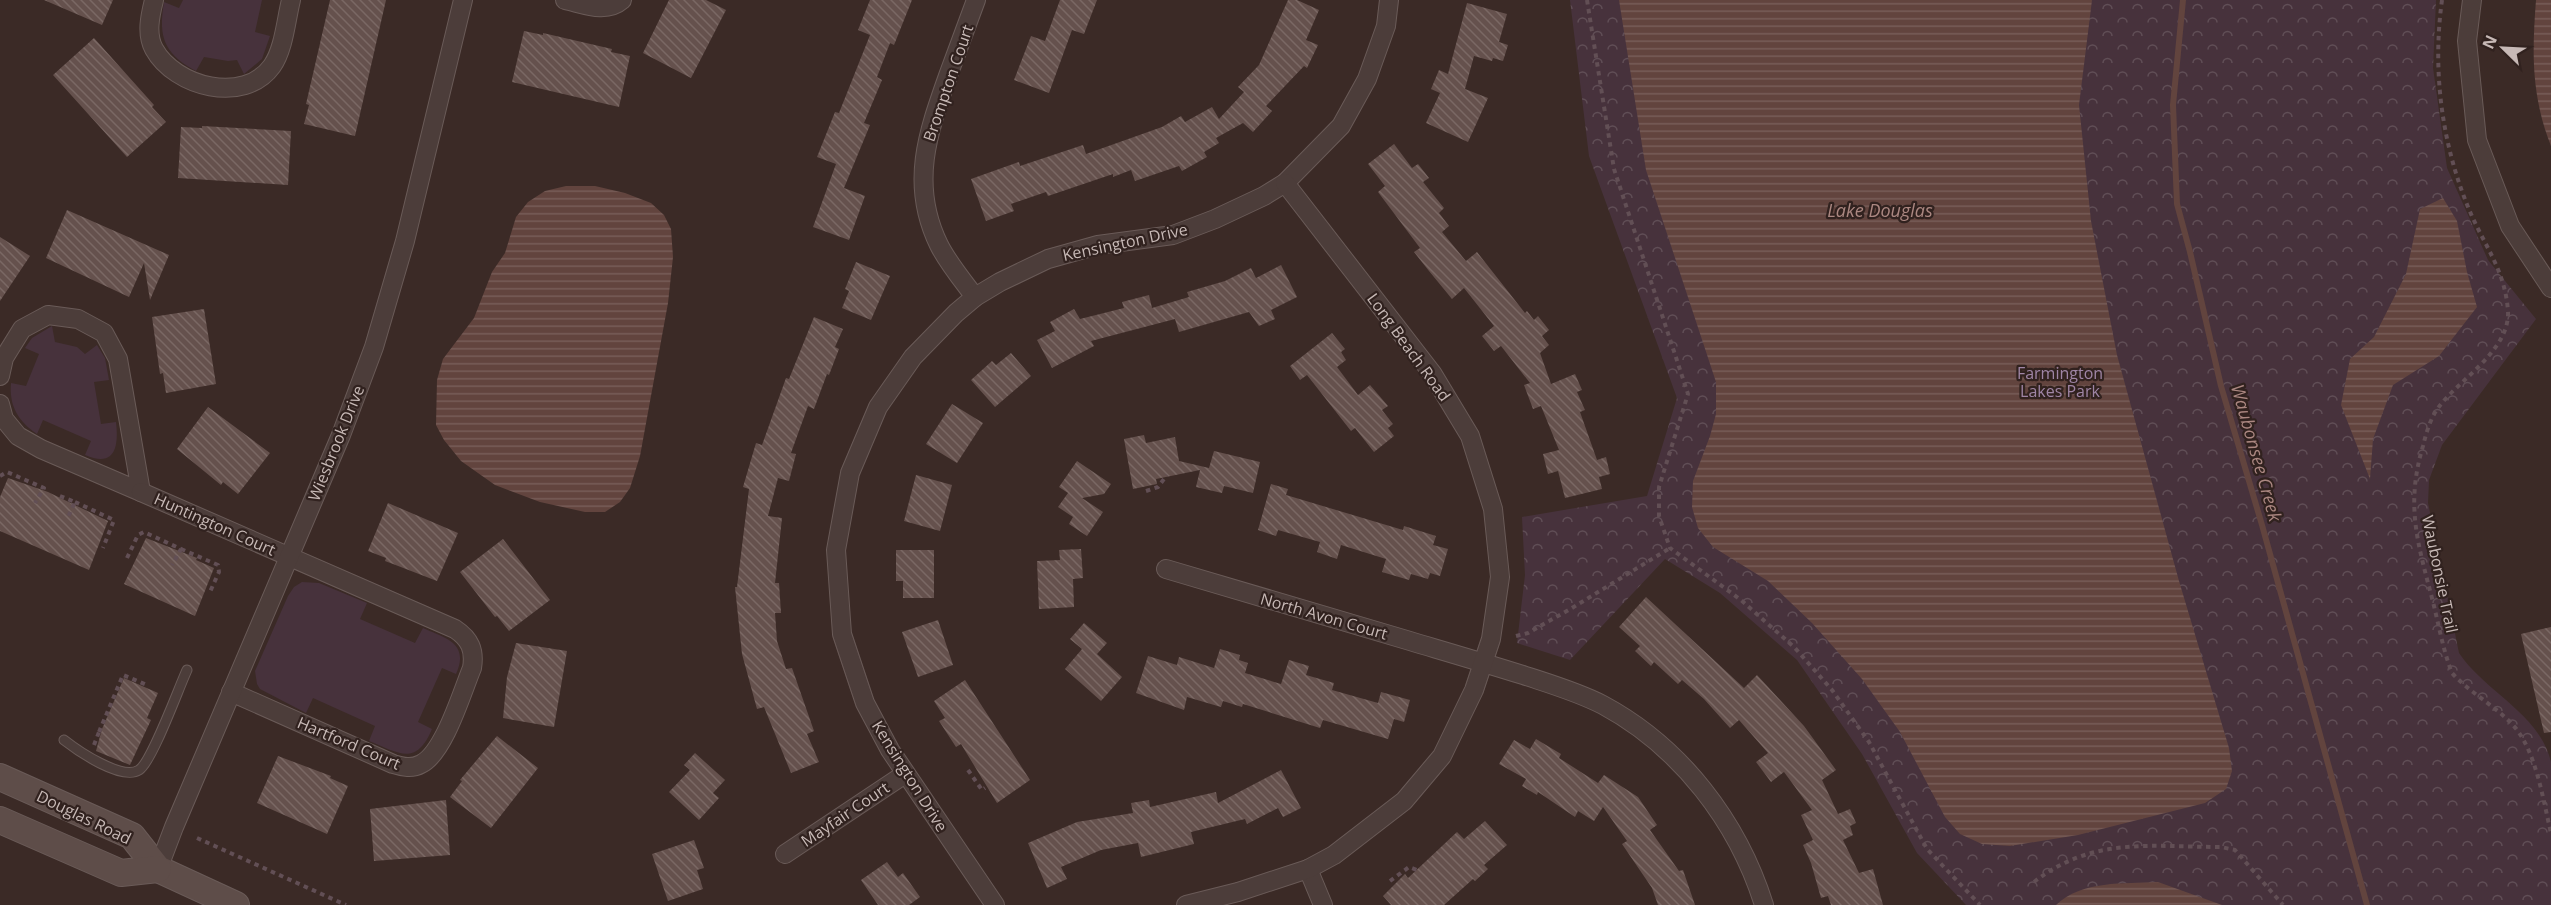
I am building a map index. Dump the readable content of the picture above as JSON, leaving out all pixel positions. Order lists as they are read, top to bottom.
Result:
{
  "streets": {
    "street": [
      "Brompton Court",
      "Kensington Drive",
      "Long Beach Road",
      "Wiesbrook Drive",
      "Huntington Court",
      "North Avon Court",
      "Hartford Court",
      "Mayfair Court",
      "Douglas Road"
    ],
    "path": ["Waubonsie Trail"]
  },
  "crossings": [
    ["Brompton Court", "Kensington Drive"],
    ["Kensington Drive", "Long Beach Road"],
    ["Kensington Drive", "Mayfair Court"],
    ["Long Beach Road", "North Avon Court"],
    ["Wiesbrook Drive", "Huntington Court"],
    ["Wiesbrook Drive", "Hartford Court"],
    ["Wiesbrook Drive", "Douglas Road"],
    ["Huntington Court", "Hartford Court"]
  ],
  "water": ["Lake Douglas", "Waubonsee Creek"],
  "parks": ["Farmington Lakes Park"],
  "north": "top left"
}
